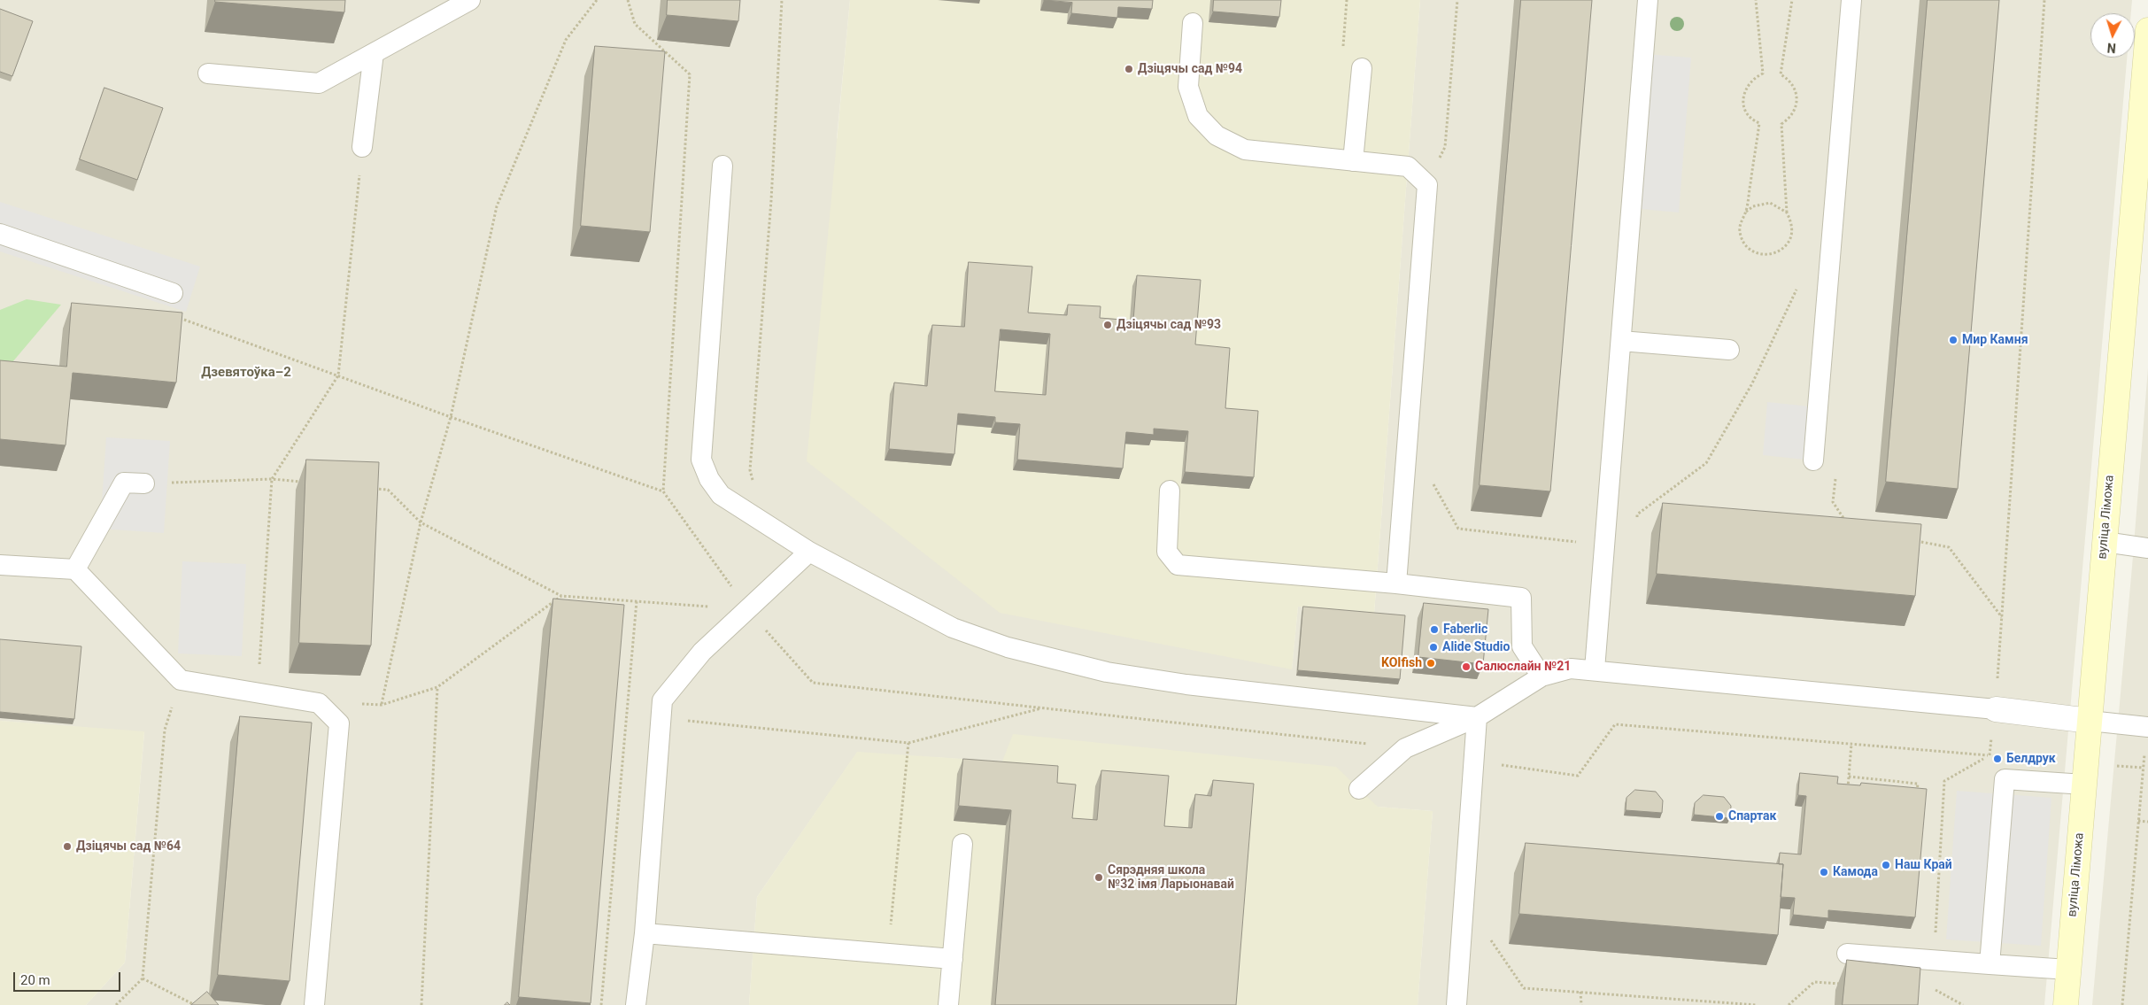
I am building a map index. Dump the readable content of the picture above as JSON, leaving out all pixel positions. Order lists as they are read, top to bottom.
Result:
{
  "streets": {
    "street": ["вуліца Ліможа"]
  },
  "districts": ["Дзевятоўка–2"],
  "places": [
    "Дзіцячы сад №94",
    "Дзіцячы сад №93",
    "Мир Камня",
    "Faberlic",
    "Alide Studio",
    "KOIfish",
    "Салюслайн №21",
    "Белдрук",
    "Спартак",
    "Дзіцячы сад №64",
    "Наш Край",
    "Камода",
    "Сярэдняя школа №32 імя Ларыонавай"
  ],
  "scale_bar": "20 m",
  "north": "bottom"
}
